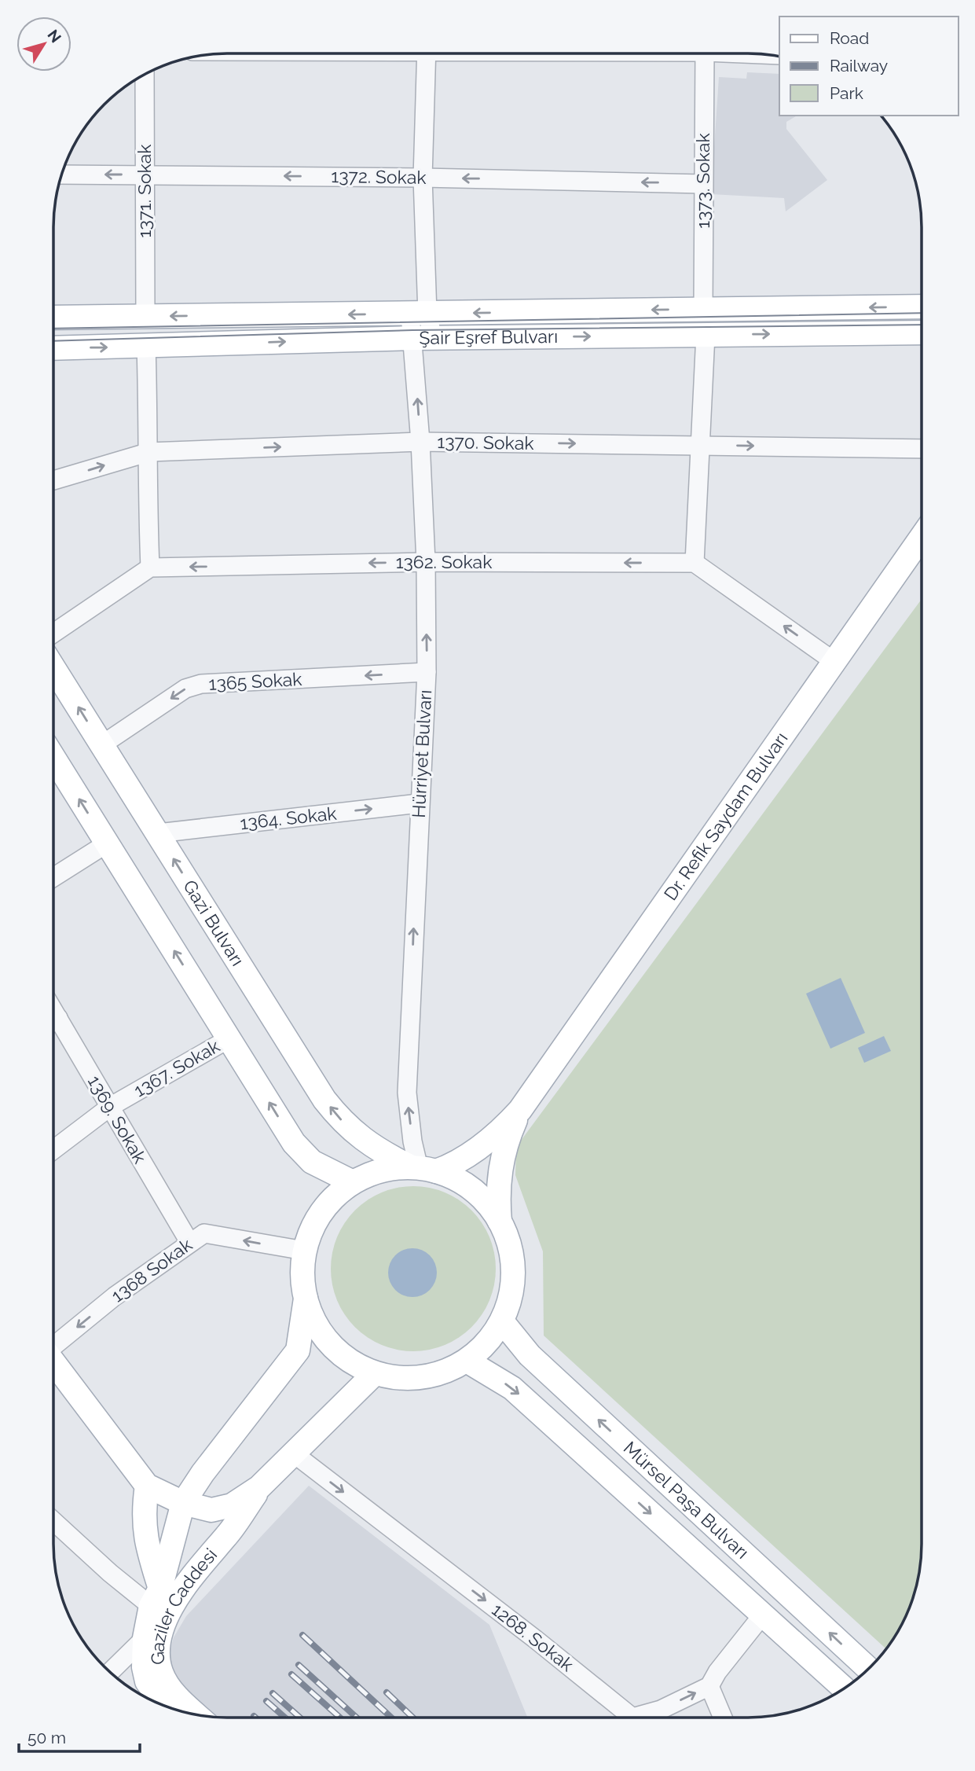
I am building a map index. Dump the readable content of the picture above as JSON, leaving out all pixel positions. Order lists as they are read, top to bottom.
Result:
{
  "streets": {
    "main road": [
      "Şair Eşref Bulvarı",
      "Dr. Refik Saydam Bulvarı",
      "Gazi Bulvarı",
      "Mürsel Paşa Bulvarı",
      "Gaziler Caddesi"
    ],
    "street": [
      "1372. Sokak",
      "1373. Sokak",
      "1371. Sokak",
      "1370. Sokak",
      "1362. Sokak",
      "1365 Sokak",
      "Hürriyet Bulvarı",
      "1364. Sokak",
      "1367. Sokak",
      "1369. Sokak",
      "1368 Sokak",
      "1268. Sokak"
    ]
  },
  "crossings": [
    ["1372. Sokak", "1373. Sokak"],
    ["1372. Sokak", "1371. Sokak"],
    ["1372. Sokak", "Hürriyet Bulvarı"],
    ["Şair Eşref Bulvarı", "Hürriyet Bulvarı"],
    ["1370. Sokak", "Hürriyet Bulvarı"],
    ["1362. Sokak", "Hürriyet Bulvarı"],
    ["1365 Sokak", "Hürriyet Bulvarı"],
    ["1365 Sokak", "Gazi Bulvarı"],
    ["Hürriyet Bulvarı", "1364. Sokak"],
    ["Hürriyet Bulvarı", "Gazi Bulvarı"],
    ["1364. Sokak", "Gazi Bulvarı"],
    ["1367. Sokak", "1369. Sokak"],
    ["1369. Sokak", "1368 Sokak"]
  ],
  "one_way": [
    "1372. Sokak",
    "1370. Sokak",
    "1362. Sokak",
    "Hürriyet Bulvarı",
    "1364. Sokak",
    "1368 Sokak",
    "1268. Sokak"
  ],
  "legend": ["Road", "Railway", "Park"],
  "scale_bar": "50 m",
  "north": "top right"
}
